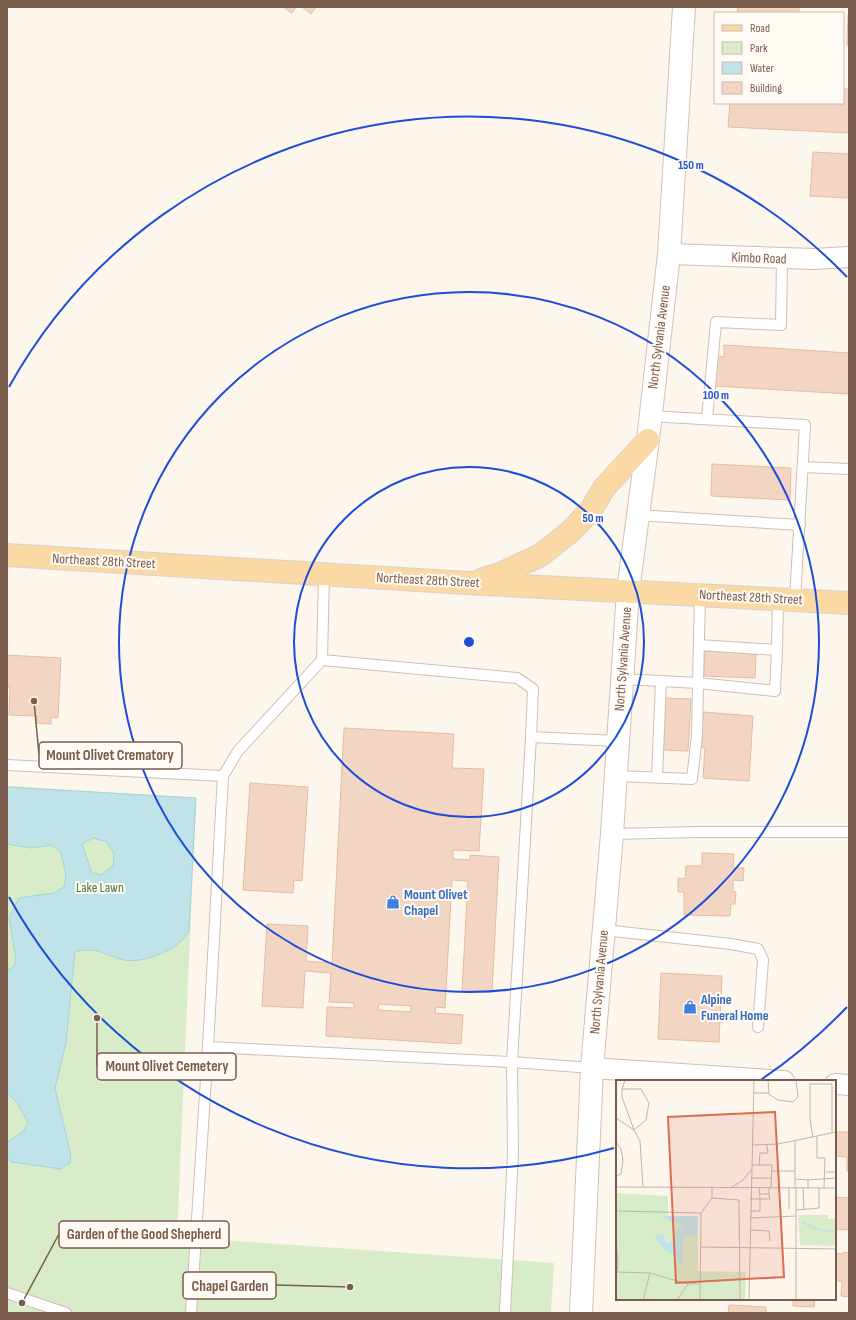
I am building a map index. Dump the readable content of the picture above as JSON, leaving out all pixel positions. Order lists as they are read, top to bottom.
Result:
{
  "streets": {
    "main road": ["North Sylvania Avenue", "Northeast 28th Street"],
    "street": ["Kimbo Road"]
  },
  "crossings": [
    ["Kimbo Road", "North Sylvania Avenue"],
    ["North Sylvania Avenue", "Northeast 28th Street"]
  ],
  "parks": ["Lake Lawn"],
  "places": {
    "other": [
      "Mount Olivet Crematory",
      "Mount Olivet Cemetery",
      "Chapel Garden",
      "Garden of the Good Shepherd"
    ],
    "shop": ["Mount Olivet Chapel", "Alpine Funeral Home"]
  },
  "legend": [
    "Road",
    "Park",
    "Water",
    "Building"
  ],
  "rings": ["150 m", "100 m", "50 m"]
}
